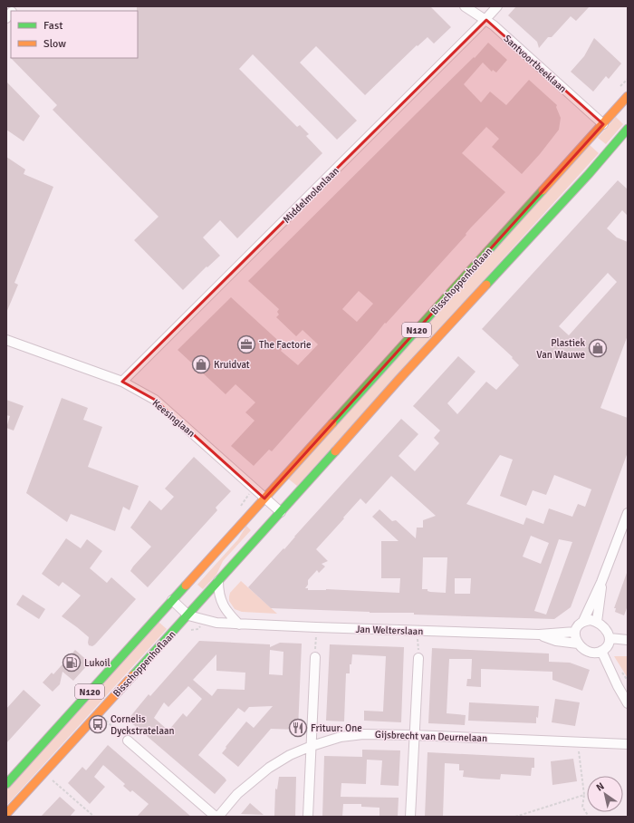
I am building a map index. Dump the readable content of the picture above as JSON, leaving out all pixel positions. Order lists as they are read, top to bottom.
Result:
{
  "streets": {
    "main road": ["Bisschoppenhoflaan", "N120"],
    "street": [
      "Santvoortbeeklaan",
      "Middelmolenlaan",
      "Keesinglaan",
      "Jan Welterslaan",
      "Gijsbrecht van Deurnelaan"
    ]
  },
  "crossings": [
    ["Santvoortbeeklaan", "Middelmolenlaan"],
    ["Santvoortbeeklaan", "Bisschoppenhoflaan"],
    ["Middelmolenlaan", "Keesinglaan"],
    ["Bisschoppenhoflaan", "Keesinglaan"],
    ["Bisschoppenhoflaan", "Jan Welterslaan"]
  ],
  "places": {
    "office": ["The Factorie"],
    "shop": ["Plastiek Van Wauwe", "Kruidvat"],
    "fuel station": ["Lukoil"],
    "bus stop": ["Cornelis Dyckstratelaan"],
    "restaurant": ["Frituur: One"]
  },
  "legend": ["Fast", "Slow"],
  "north": "top left"
}
